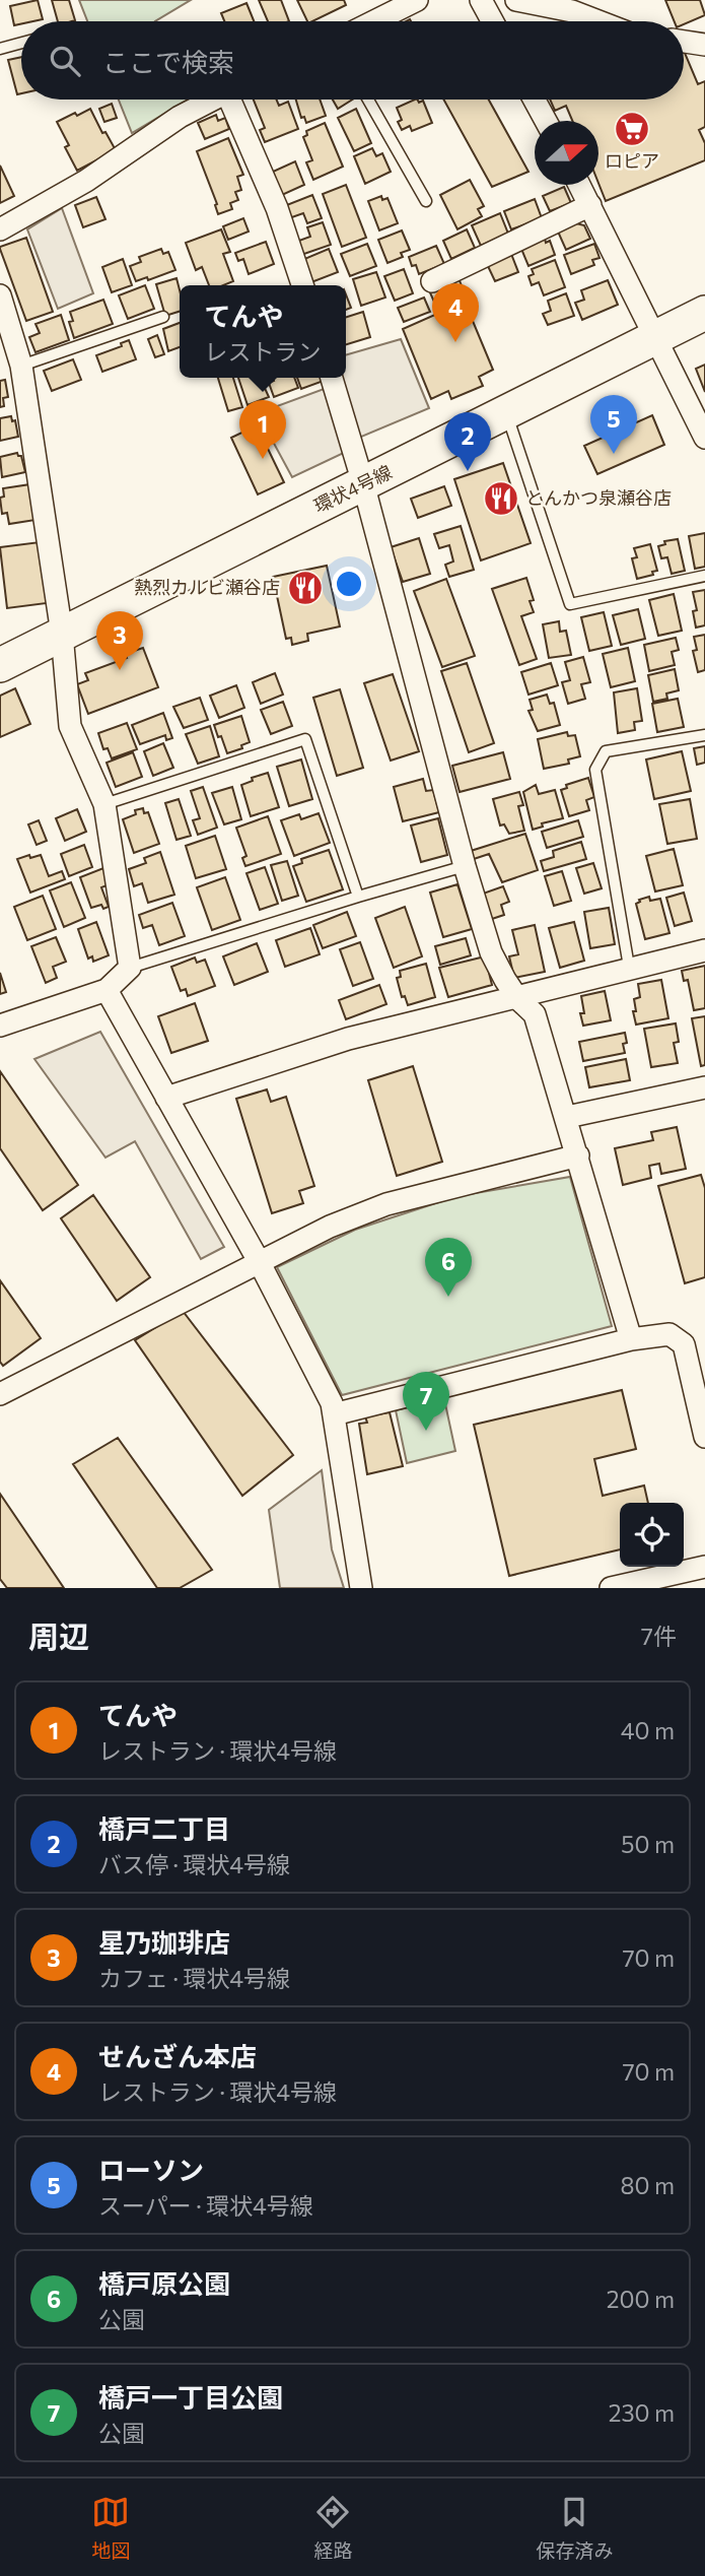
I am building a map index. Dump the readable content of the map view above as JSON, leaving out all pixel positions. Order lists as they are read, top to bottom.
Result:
{
  "streets": {
    "main road": ["環状4号線"]
  },
  "places": {
    "supermarket": ["ロピア"],
    "restaurant": ["とんかつ泉瀬谷店", "熱烈カルビ瀬谷店"]
  },
  "north": "right",
  "page": {
    "search": "ここで検索",
    "pins": [
      "4",
      "5",
      "1",
      "2",
      "3",
      "6",
      "7"
    ],
    "popup": ["てんや", "レストラン"],
    "heading": ["周辺", "7件"],
    "list": [
      {
        "mark": "1",
        "name": "てんや",
        "note": "レストラン · 環状4号線",
        "value": "40 m"
      },
      {
        "mark": "2",
        "name": "橋戸二丁目",
        "note": "バス停 · 環状4号線",
        "value": "50 m"
      },
      {
        "mark": "3",
        "name": "星乃珈琲店",
        "note": "カフェ · 環状4号線",
        "value": "70 m"
      },
      {
        "mark": "4",
        "name": "せんざん本店",
        "note": "レストラン · 環状4号線",
        "value": "70 m"
      },
      {
        "mark": "5",
        "name": "ローソン",
        "note": "スーパー · 環状4号線",
        "value": "80 m"
      },
      {
        "mark": "6",
        "name": "橋戸原公園",
        "note": "公園",
        "value": "200 m"
      },
      {
        "mark": "7",
        "name": "橋戸一丁目公園",
        "note": "公園",
        "value": "230 m"
      }
    ],
    "nav": ["地図", "経路", "保存済み"]
  }
}
